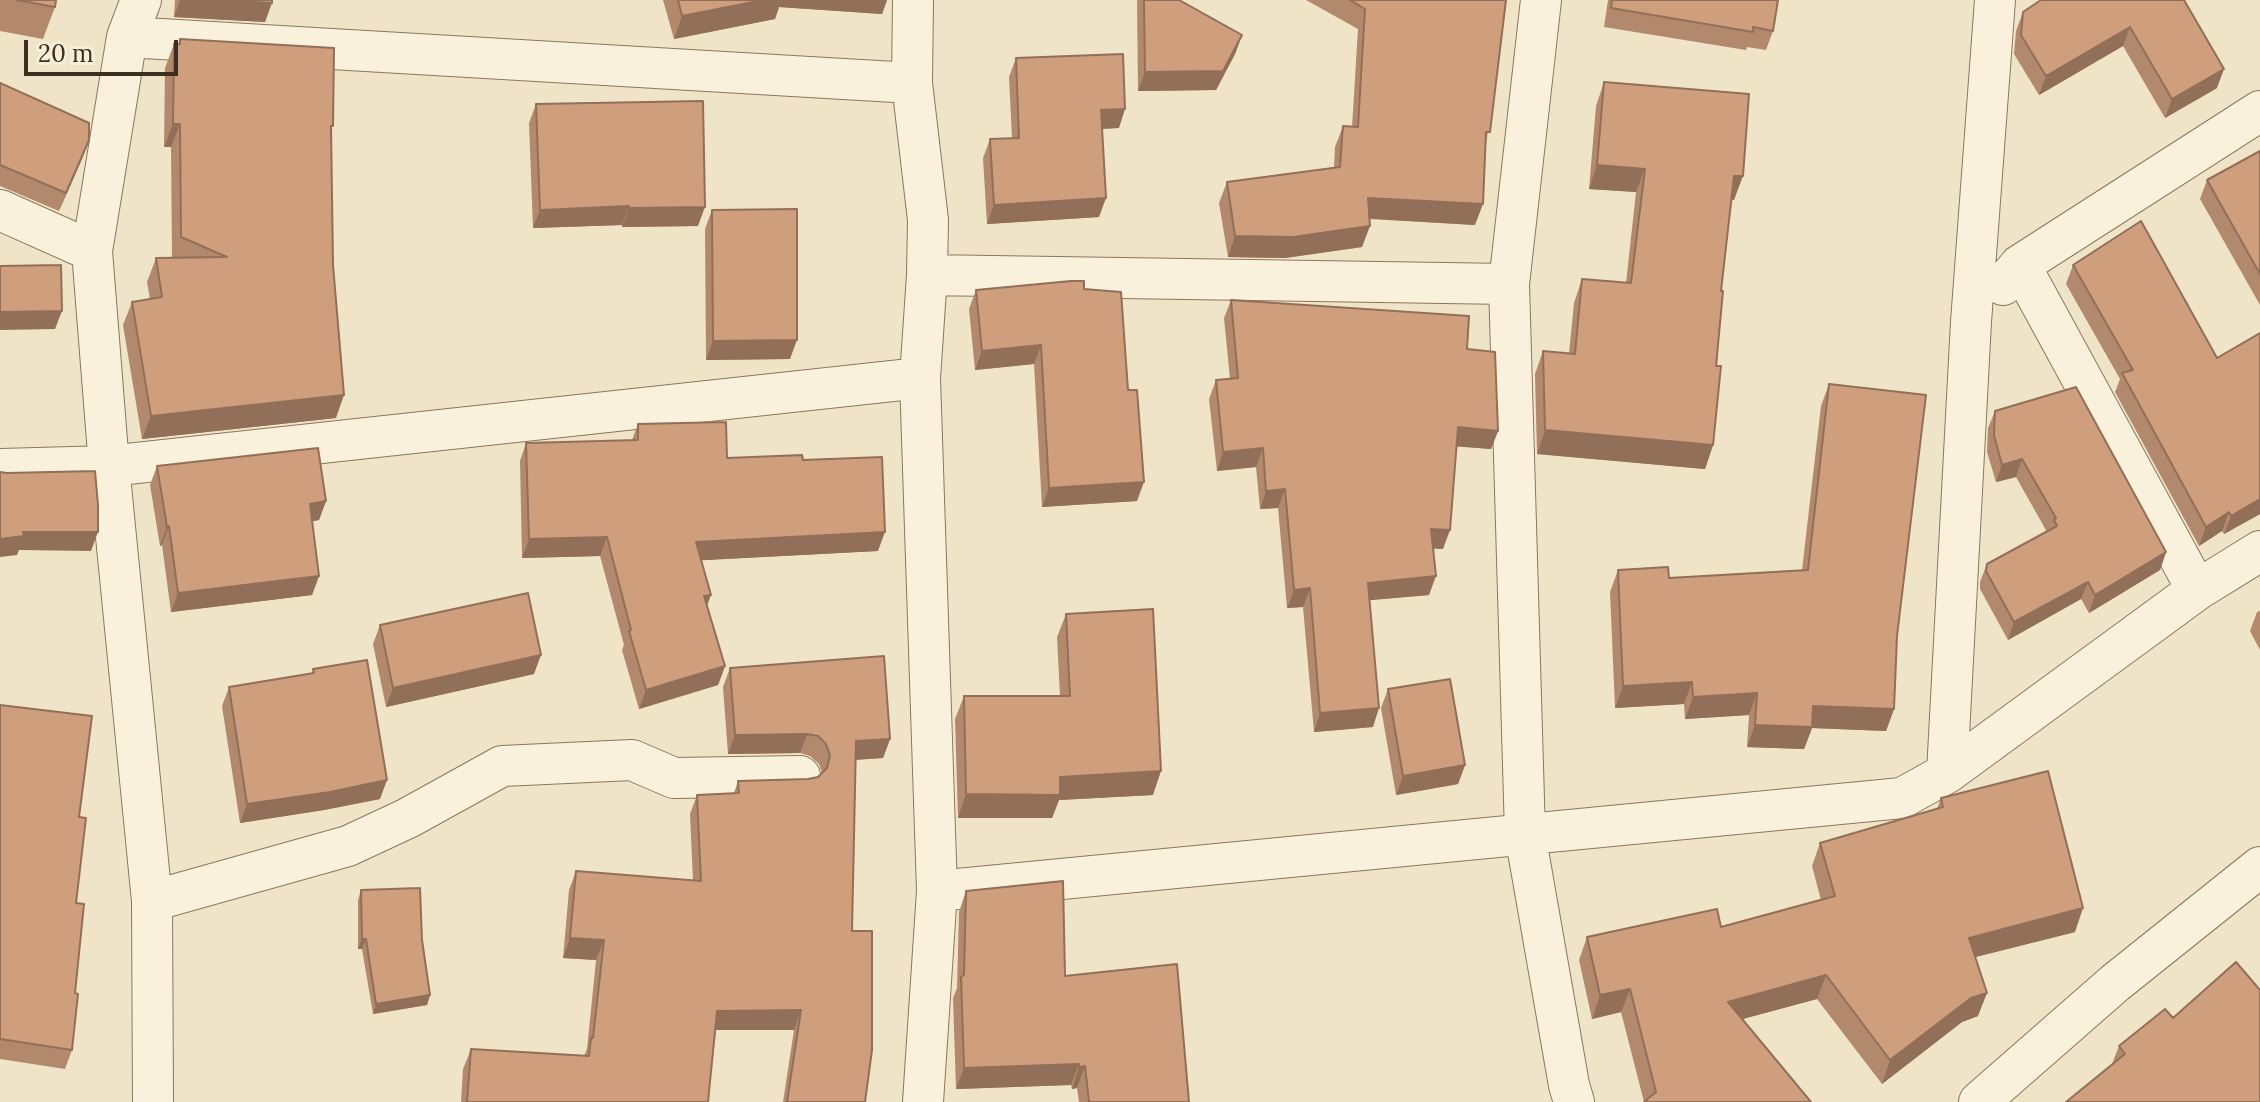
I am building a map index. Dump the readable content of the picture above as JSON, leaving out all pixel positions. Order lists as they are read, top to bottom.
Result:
{
  "scale_bar": "20 m"
}
